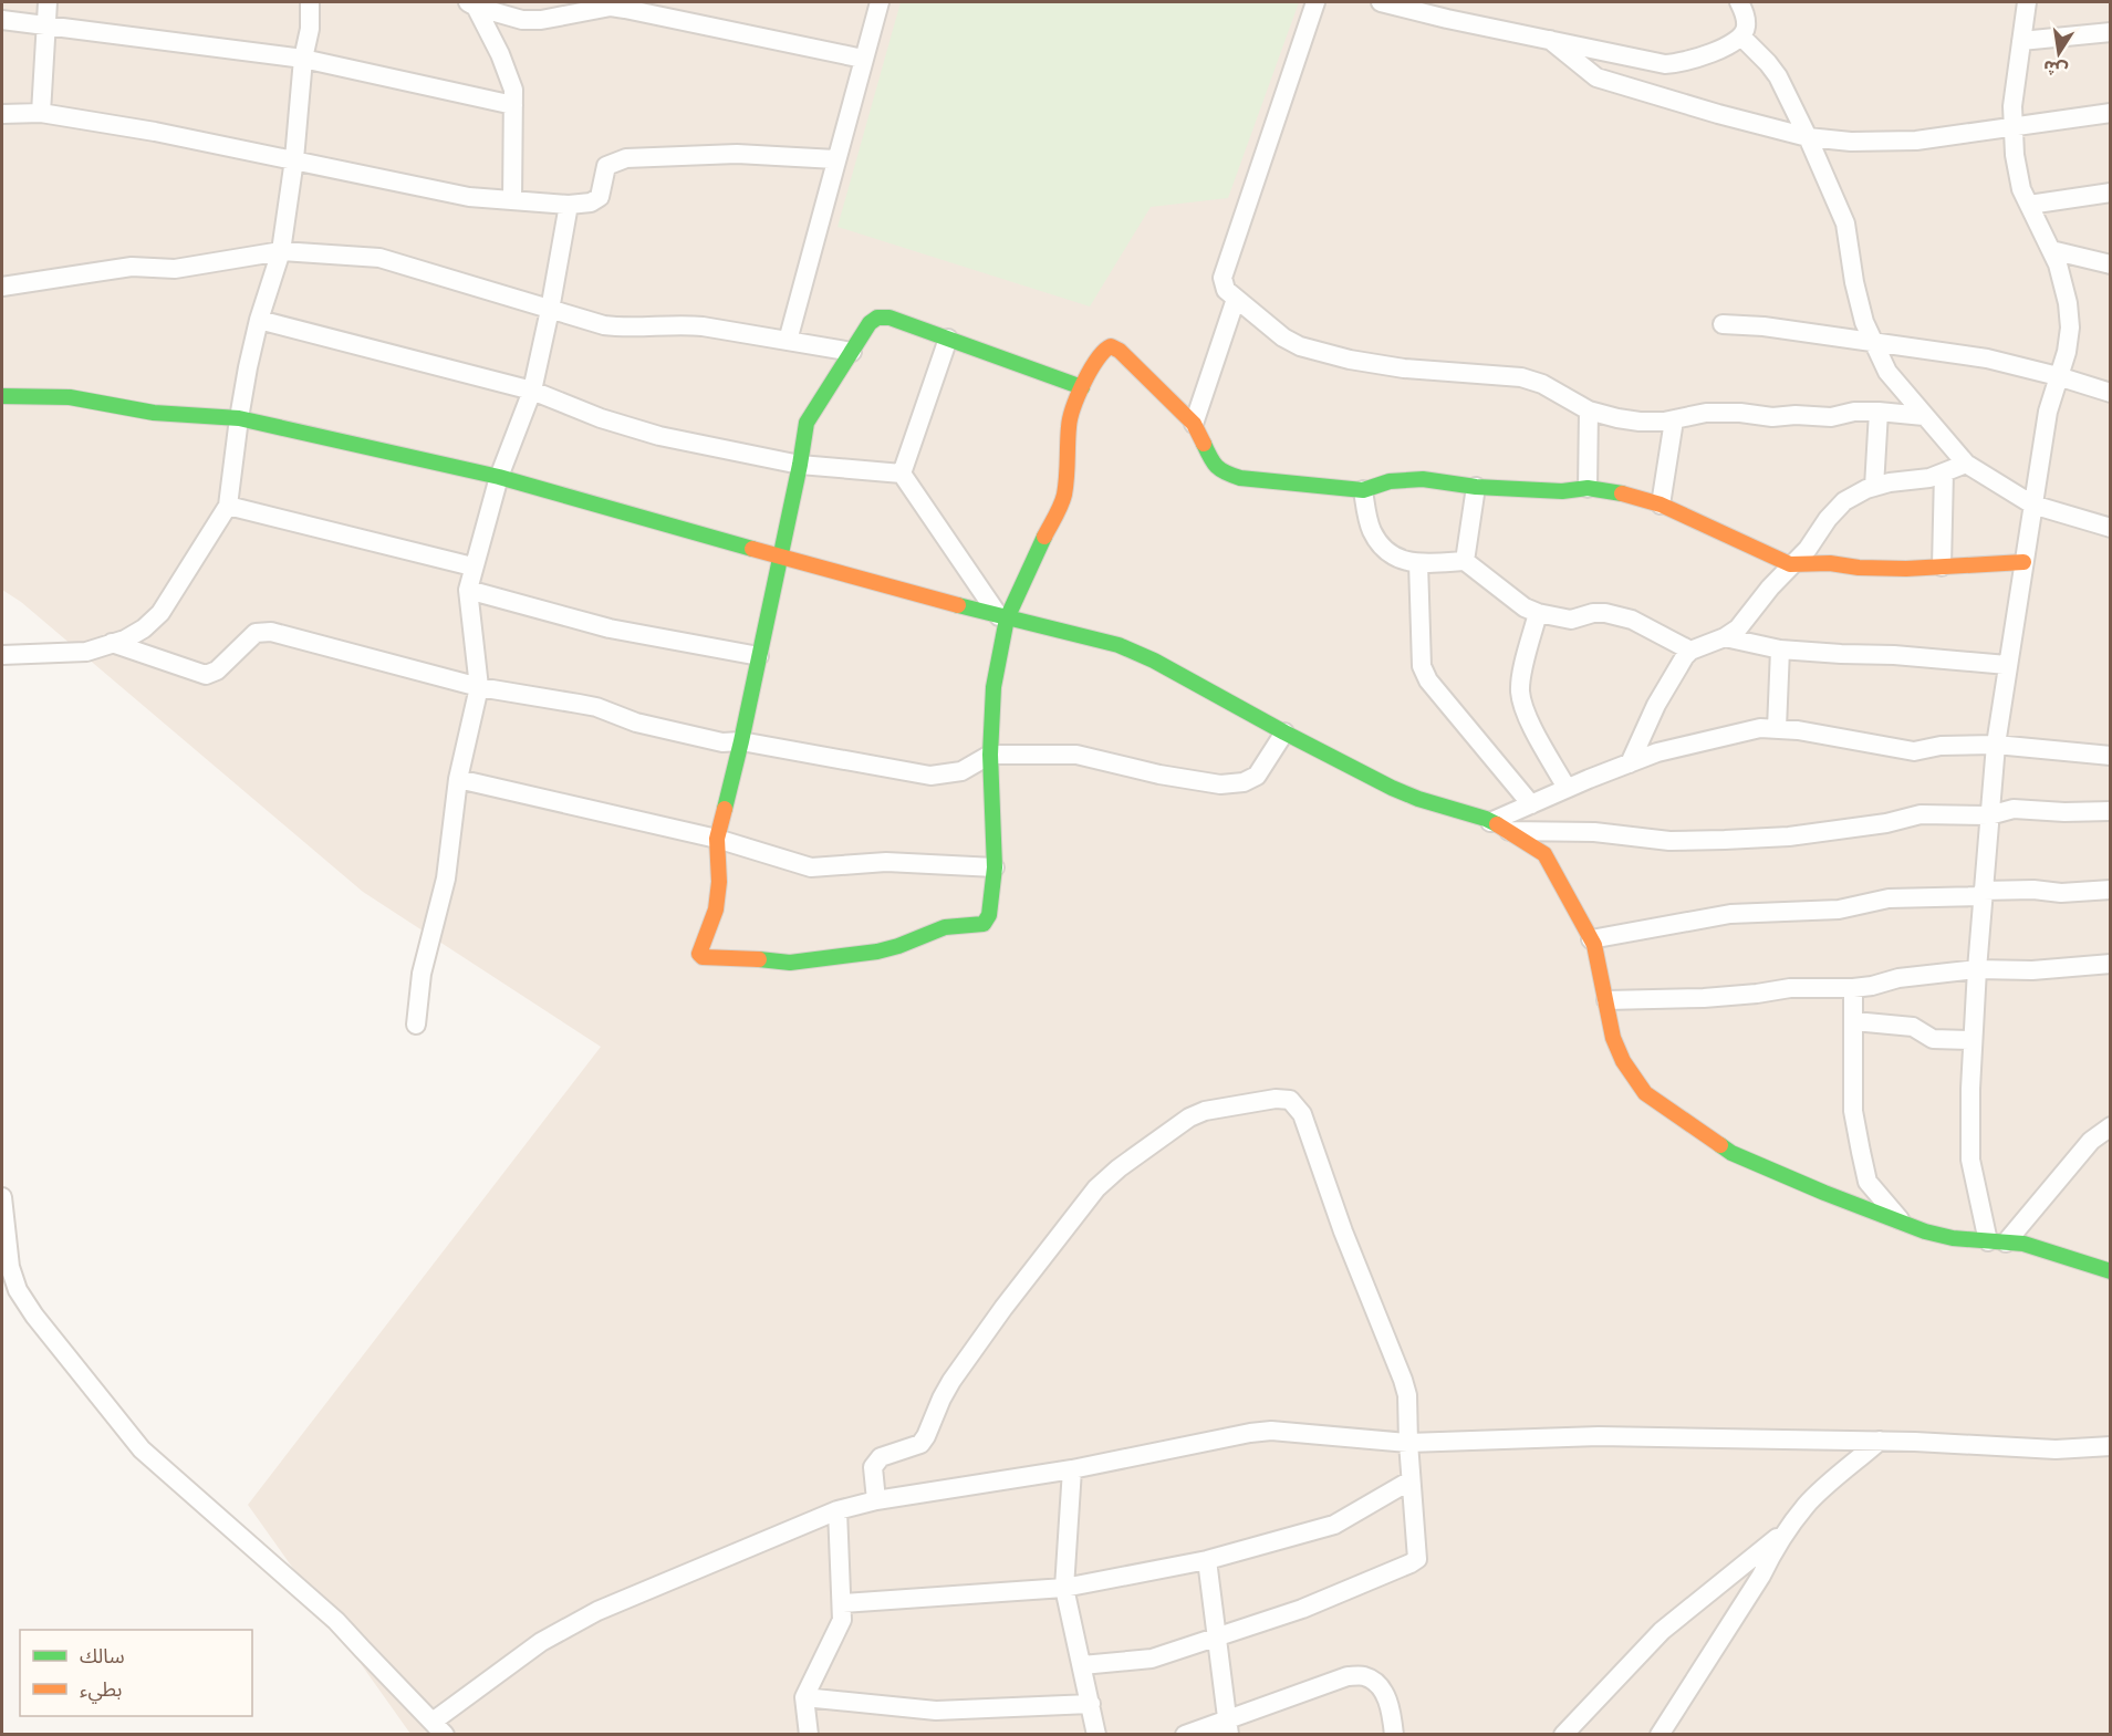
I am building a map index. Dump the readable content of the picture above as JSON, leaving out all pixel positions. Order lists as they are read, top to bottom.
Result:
{
  "legend": ["سالك", "بطيء"],
  "north": "bottom"
}
